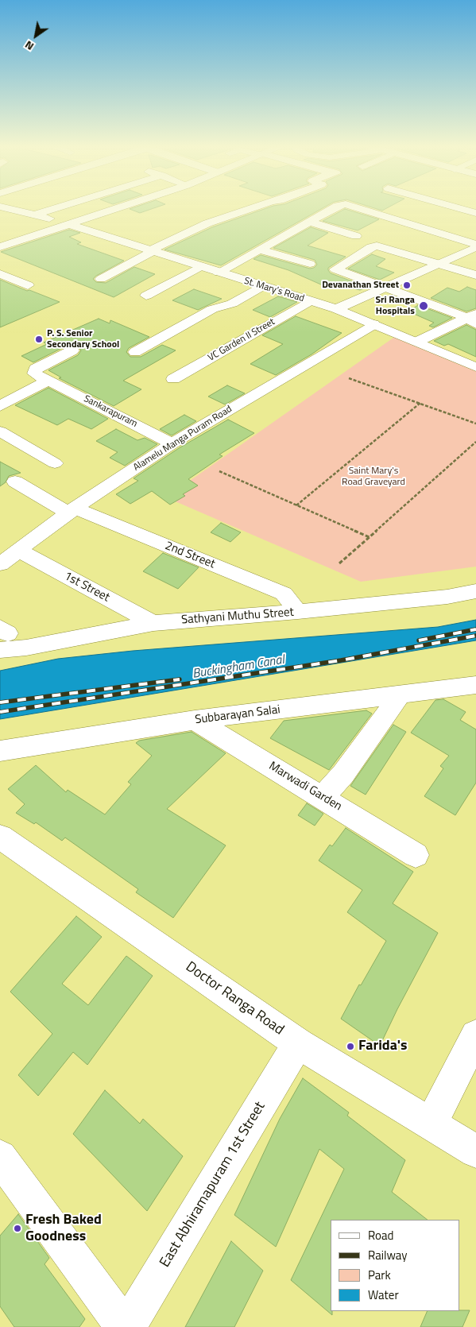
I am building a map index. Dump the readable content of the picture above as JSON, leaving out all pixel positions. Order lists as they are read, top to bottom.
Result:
{
  "streets": {
    "street": [
      "St. Mary's Road",
      "VC Garden II Street",
      "Sankarapuram",
      "Alamelu Manga Puram Road",
      "2nd Street",
      "1st Street",
      "Sathyani Muthu Street",
      "Subbarayan Salai",
      "Marwadi Garden",
      "Doctor Ranga Road",
      "East Abhiramapuram 1st Street"
    ]
  },
  "crossings": [
    ["St. Mary's Road", "VC Garden II Street"],
    ["St. Mary's Road", "Alamelu Manga Puram Road"],
    ["Sankarapuram", "Alamelu Manga Puram Road"],
    ["Alamelu Manga Puram Road", "2nd Street"],
    ["Alamelu Manga Puram Road", "1st Street"],
    ["2nd Street", "Sathyani Muthu Street"],
    ["1st Street", "Sathyani Muthu Street"],
    ["Subbarayan Salai", "Marwadi Garden"],
    ["Doctor Ranga Road", "East Abhiramapuram 1st Street"]
  ],
  "water": ["Buckingham Canal"],
  "parks": ["Saint Mary's Road Graveyard"],
  "places": [
    "Devanathan Street",
    "Sri Ranga Hospitals",
    "P. S. Senior Secondary School",
    "Farida's",
    "Fresh Baked Goodness"
  ],
  "legend": [
    "Road",
    "Railway",
    "Park",
    "Water"
  ],
  "north": "bottom left"
}
